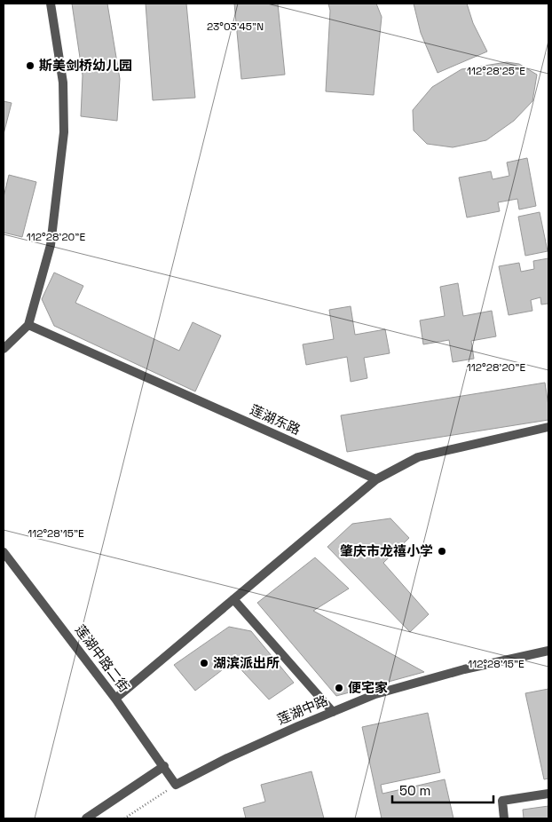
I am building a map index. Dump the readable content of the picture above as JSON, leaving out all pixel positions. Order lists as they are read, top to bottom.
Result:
{
  "streets": {
    "street": ["莲湖东路", "莲湖中路二街", "莲湖中路"]
  },
  "crossings": [
    ["莲湖中路二街", "莲湖中路"]
  ],
  "places": [
    "斯美剑桥幼儿园",
    "肇庆市龙禧小学",
    "湖滨派出所",
    "便宅家"
  ],
  "scale_bar": "50 m",
  "coordinates": [
    "23°03'45\"N",
    "112°28'25\"E",
    "112°28'20\"E",
    "112°28'15\"E"
  ]
}
